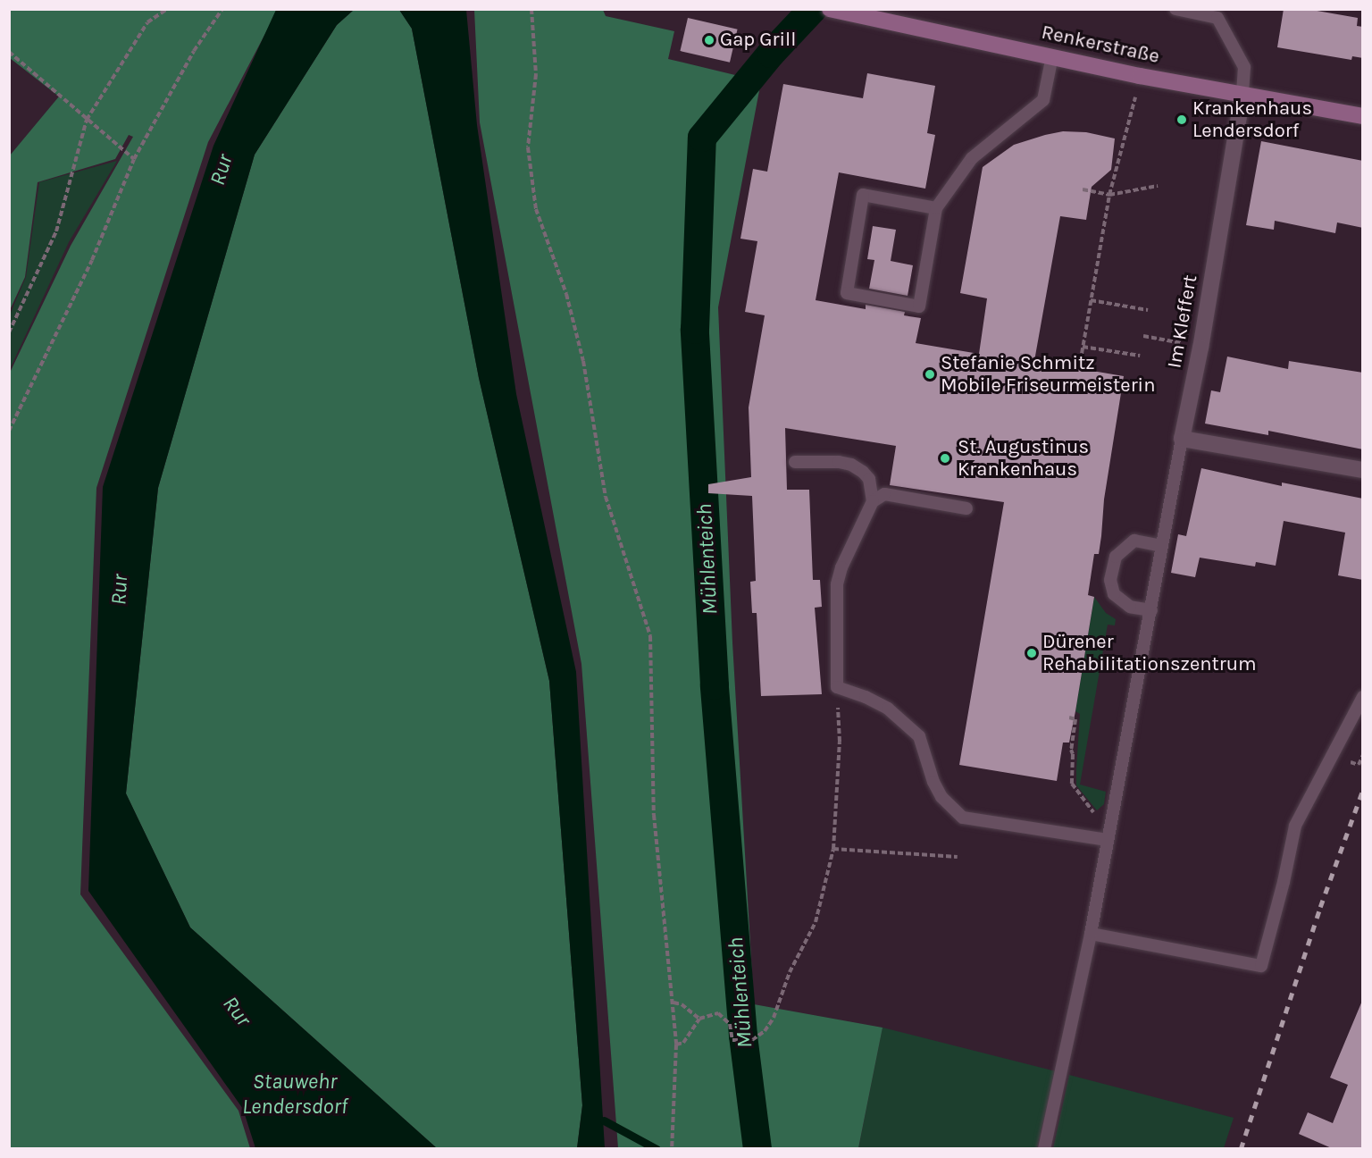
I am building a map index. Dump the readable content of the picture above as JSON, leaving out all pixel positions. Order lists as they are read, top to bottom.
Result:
{
  "streets": {
    "street": ["Renkerstraße", "Im Kleffert"]
  },
  "crossings": [
    ["Renkerstraße", "Im Kleffert"]
  ],
  "water": ["Rur", "Mühlenteich", "Stauwehr Lendersdorf"],
  "places": [
    "Gap Grill",
    "Krankenhaus Lendersdorf",
    "Stefanie Schmitz Mobile Friseurmeisterin",
    "St. Augustinus Krankenhaus",
    "Dürener Rehabilitationszentrum"
  ]
}
